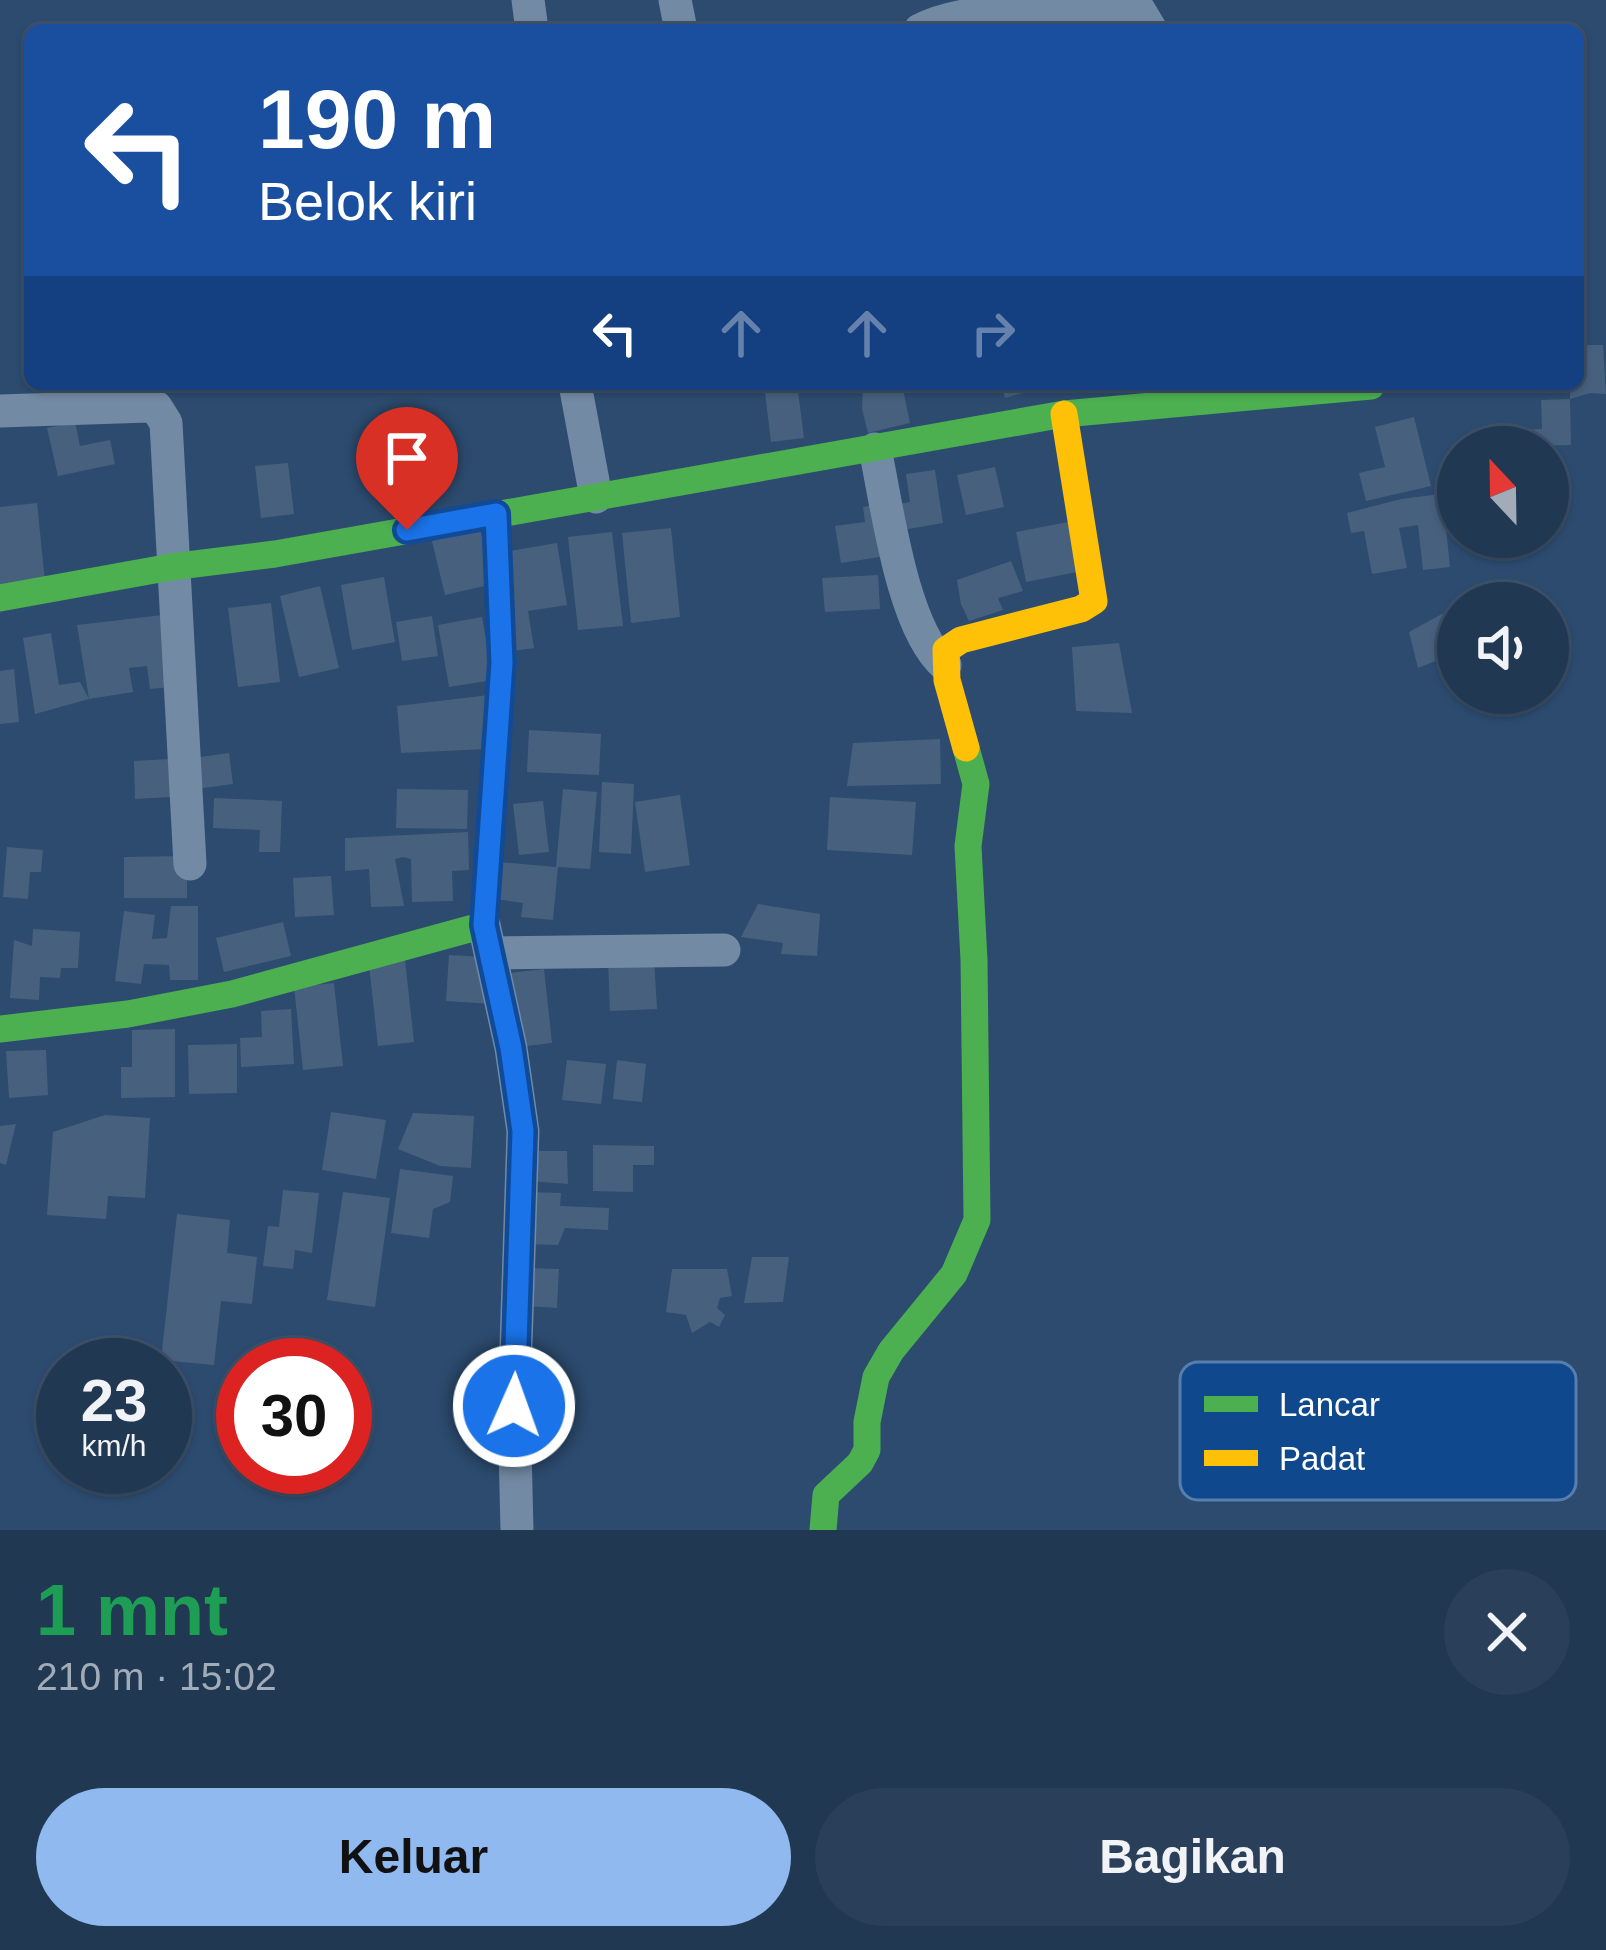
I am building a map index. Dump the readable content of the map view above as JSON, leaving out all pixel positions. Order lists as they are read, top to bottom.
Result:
{
  "legend": ["Lancar", "Padat"],
  "north": "top",
  "page": {
    "turn": ["190 m", "Belok kiri"],
    "speed": "23 km/h",
    "limit": "30",
    "heading": ["1 mnt", "210 m · 15:02"],
    "buttons": ["Keluar", "Bagikan"]
  }
}
